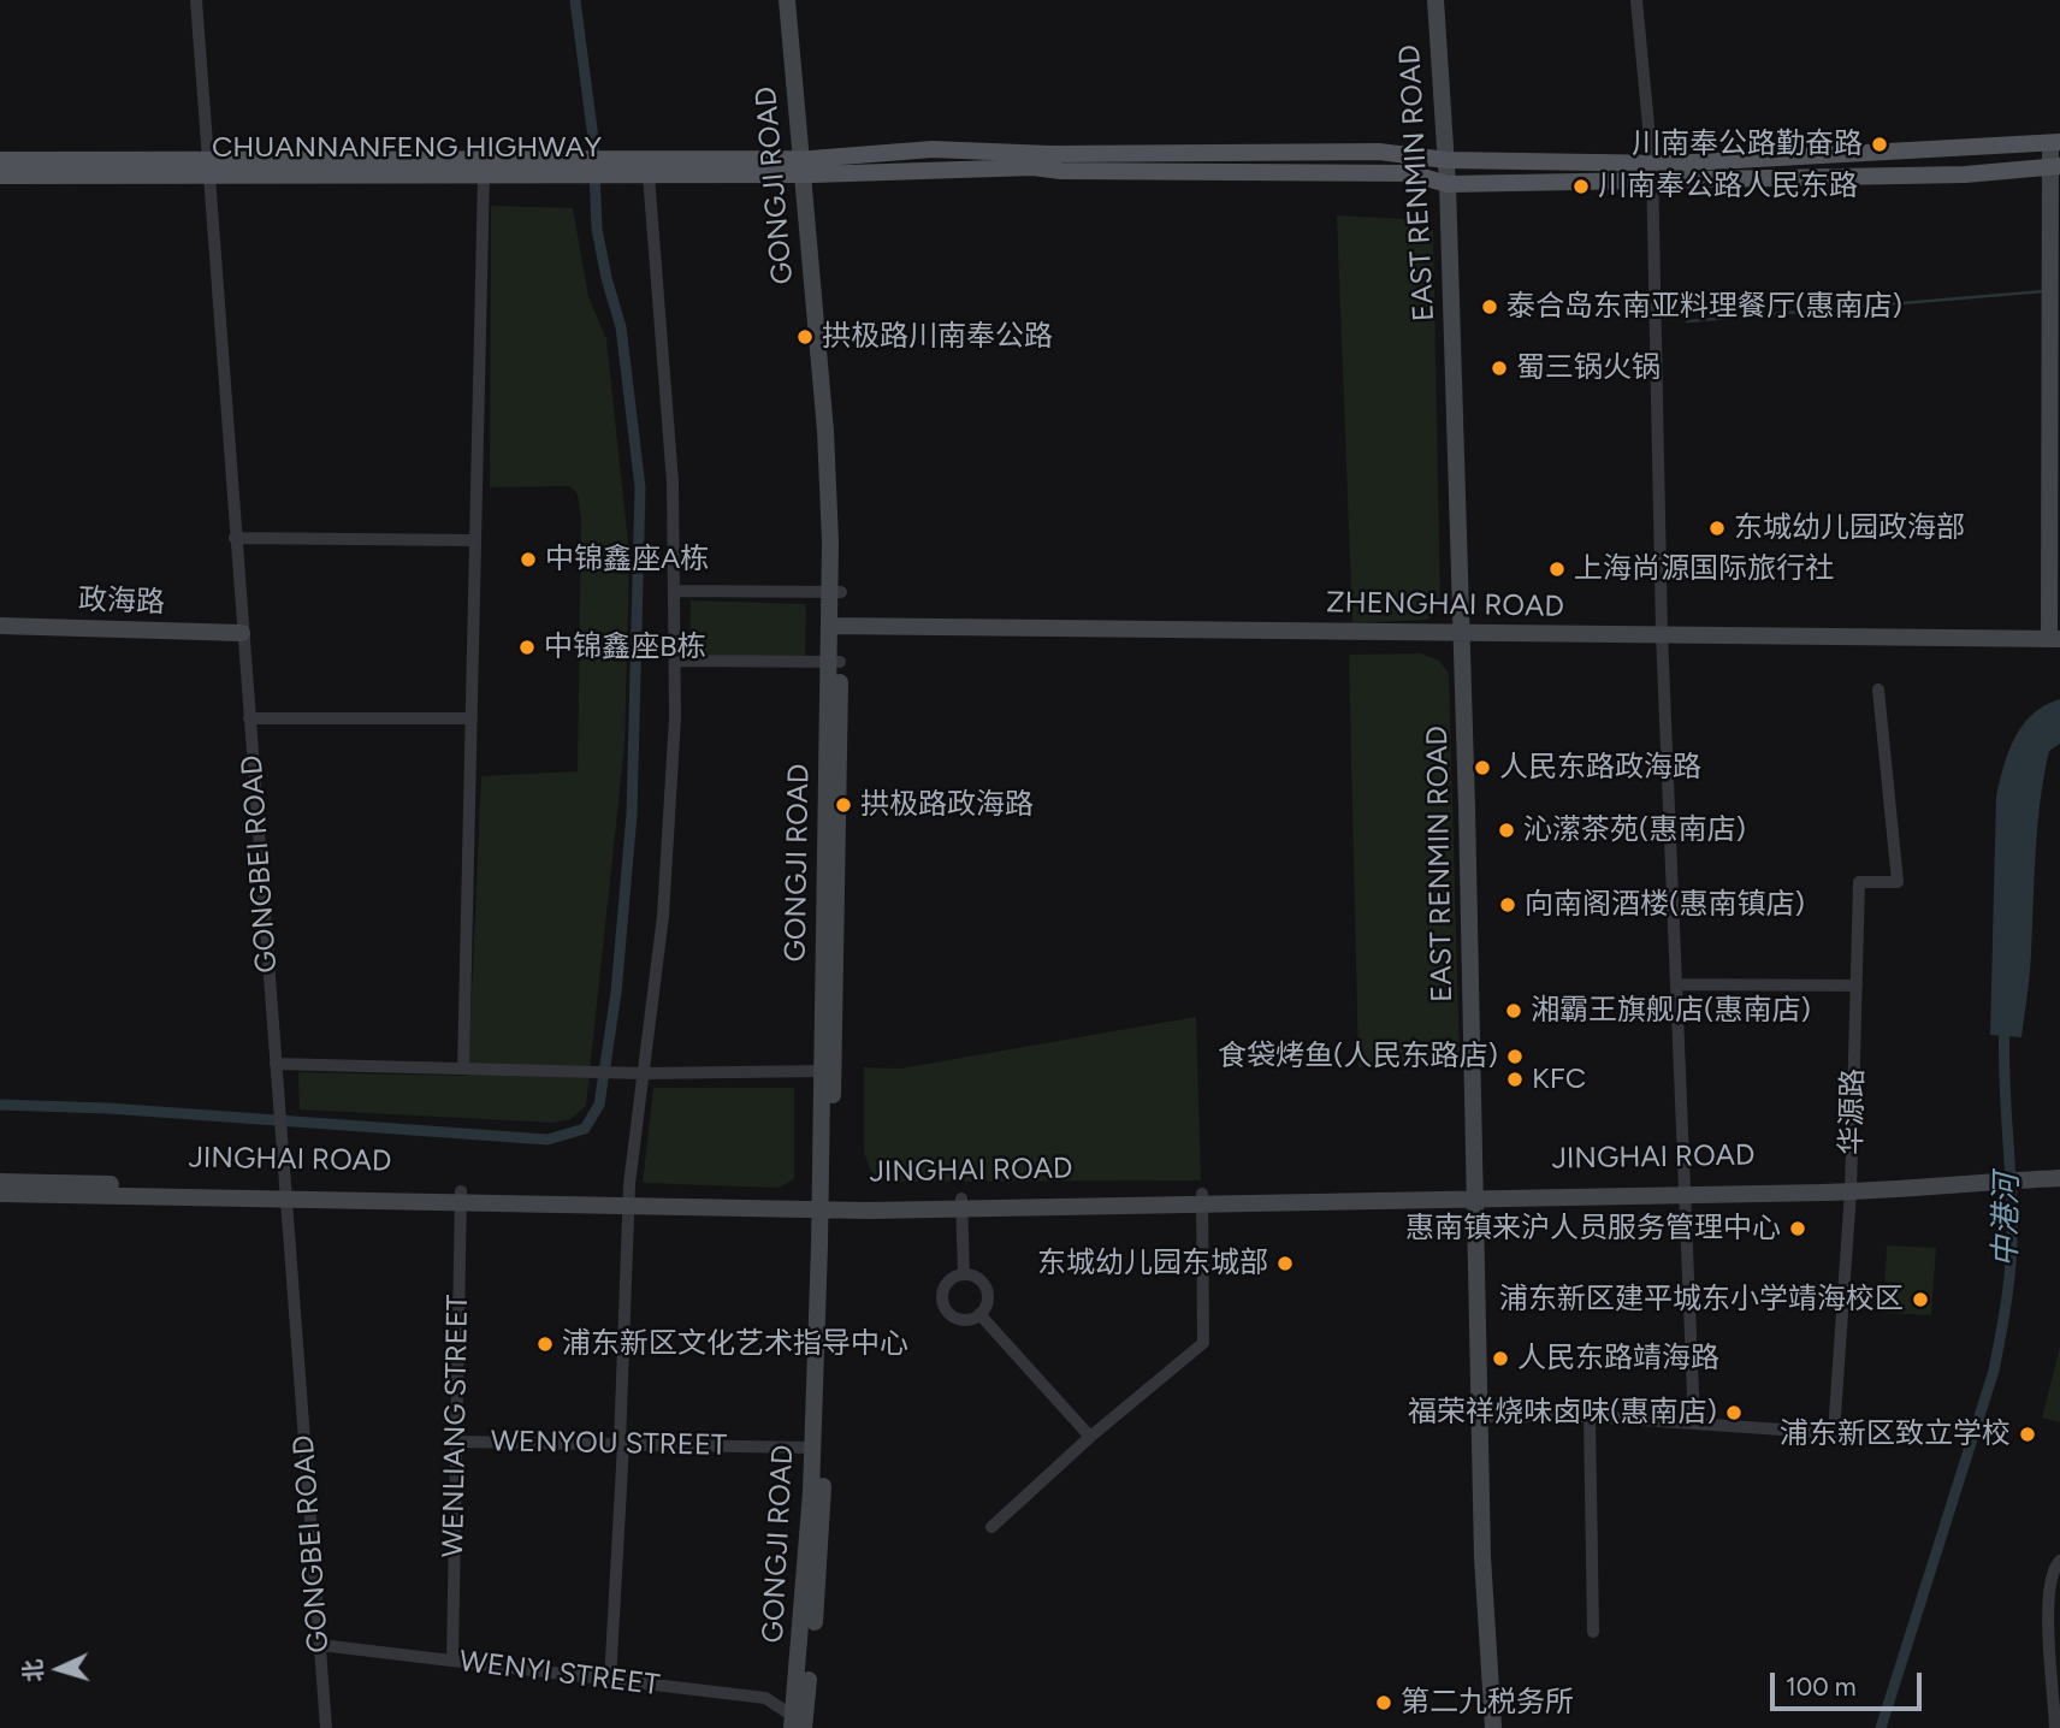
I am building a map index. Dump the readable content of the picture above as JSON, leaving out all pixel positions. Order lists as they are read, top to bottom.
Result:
{
  "streets": {
    "main road": ["CHUANNANFENG HIGHWAY"],
    "street": [
      "EAST RENMIN ROAD",
      "GONGJI ROAD",
      "政海路",
      "ZHENGHAI ROAD",
      "GONGBEI ROAD",
      "华源路",
      "JINGHAI ROAD",
      "WENLIANG STREET",
      "WENYOU STREET",
      "WENYI STREET"
    ]
  },
  "crossings": [
    ["CHUANNANFENG HIGHWAY", "GONGJI ROAD"],
    ["CHUANNANFENG HIGHWAY", "GONGBEI ROAD"],
    ["EAST RENMIN ROAD", "ZHENGHAI ROAD"],
    ["EAST RENMIN ROAD", "JINGHAI ROAD"],
    ["GONGJI ROAD", "ZHENGHAI ROAD"],
    ["GONGJI ROAD", "JINGHAI ROAD"],
    ["GONGJI ROAD", "WENYOU STREET"],
    ["GONGJI ROAD", "WENYI STREET"],
    ["政海路", "GONGBEI ROAD"],
    ["GONGBEI ROAD", "JINGHAI ROAD"],
    ["GONGBEI ROAD", "WENYI STREET"],
    ["华源路", "JINGHAI ROAD"],
    ["JINGHAI ROAD", "WENLIANG STREET"],
    ["WENLIANG STREET", "WENYOU STREET"],
    ["WENLIANG STREET", "WENYI STREET"]
  ],
  "water": ["中港河"],
  "places": [
    "川南奉公路勤奋路",
    "川南奉公路人民东路",
    "泰合岛东南亚料理餐厅(惠南店)",
    "拱极路川南奉公路",
    "蜀三锅火锅",
    "东城幼儿园政海部",
    "中锦鑫座A栋",
    "上海尚源国际旅行社",
    "中锦鑫座B栋",
    "人民东路政海路",
    "拱极路政海路",
    "沁潆茶苑(惠南店)",
    "向南阁酒楼(惠南镇店)",
    "湘霸王旗舰店(惠南店)",
    "食袋烤鱼(人民东路店)",
    "KFC",
    "惠南镇来沪人员服务管理中心",
    "东城幼儿园东城部",
    "浦东新区建平城东小学靖海校区",
    "浦东新区文化艺术指导中心",
    "人民东路靖海路",
    "福荣祥烧味卤味(惠南店)",
    "浦东新区致立学校",
    "第二九税务所"
  ],
  "scale_bar": "100 m",
  "north": "left"
}
